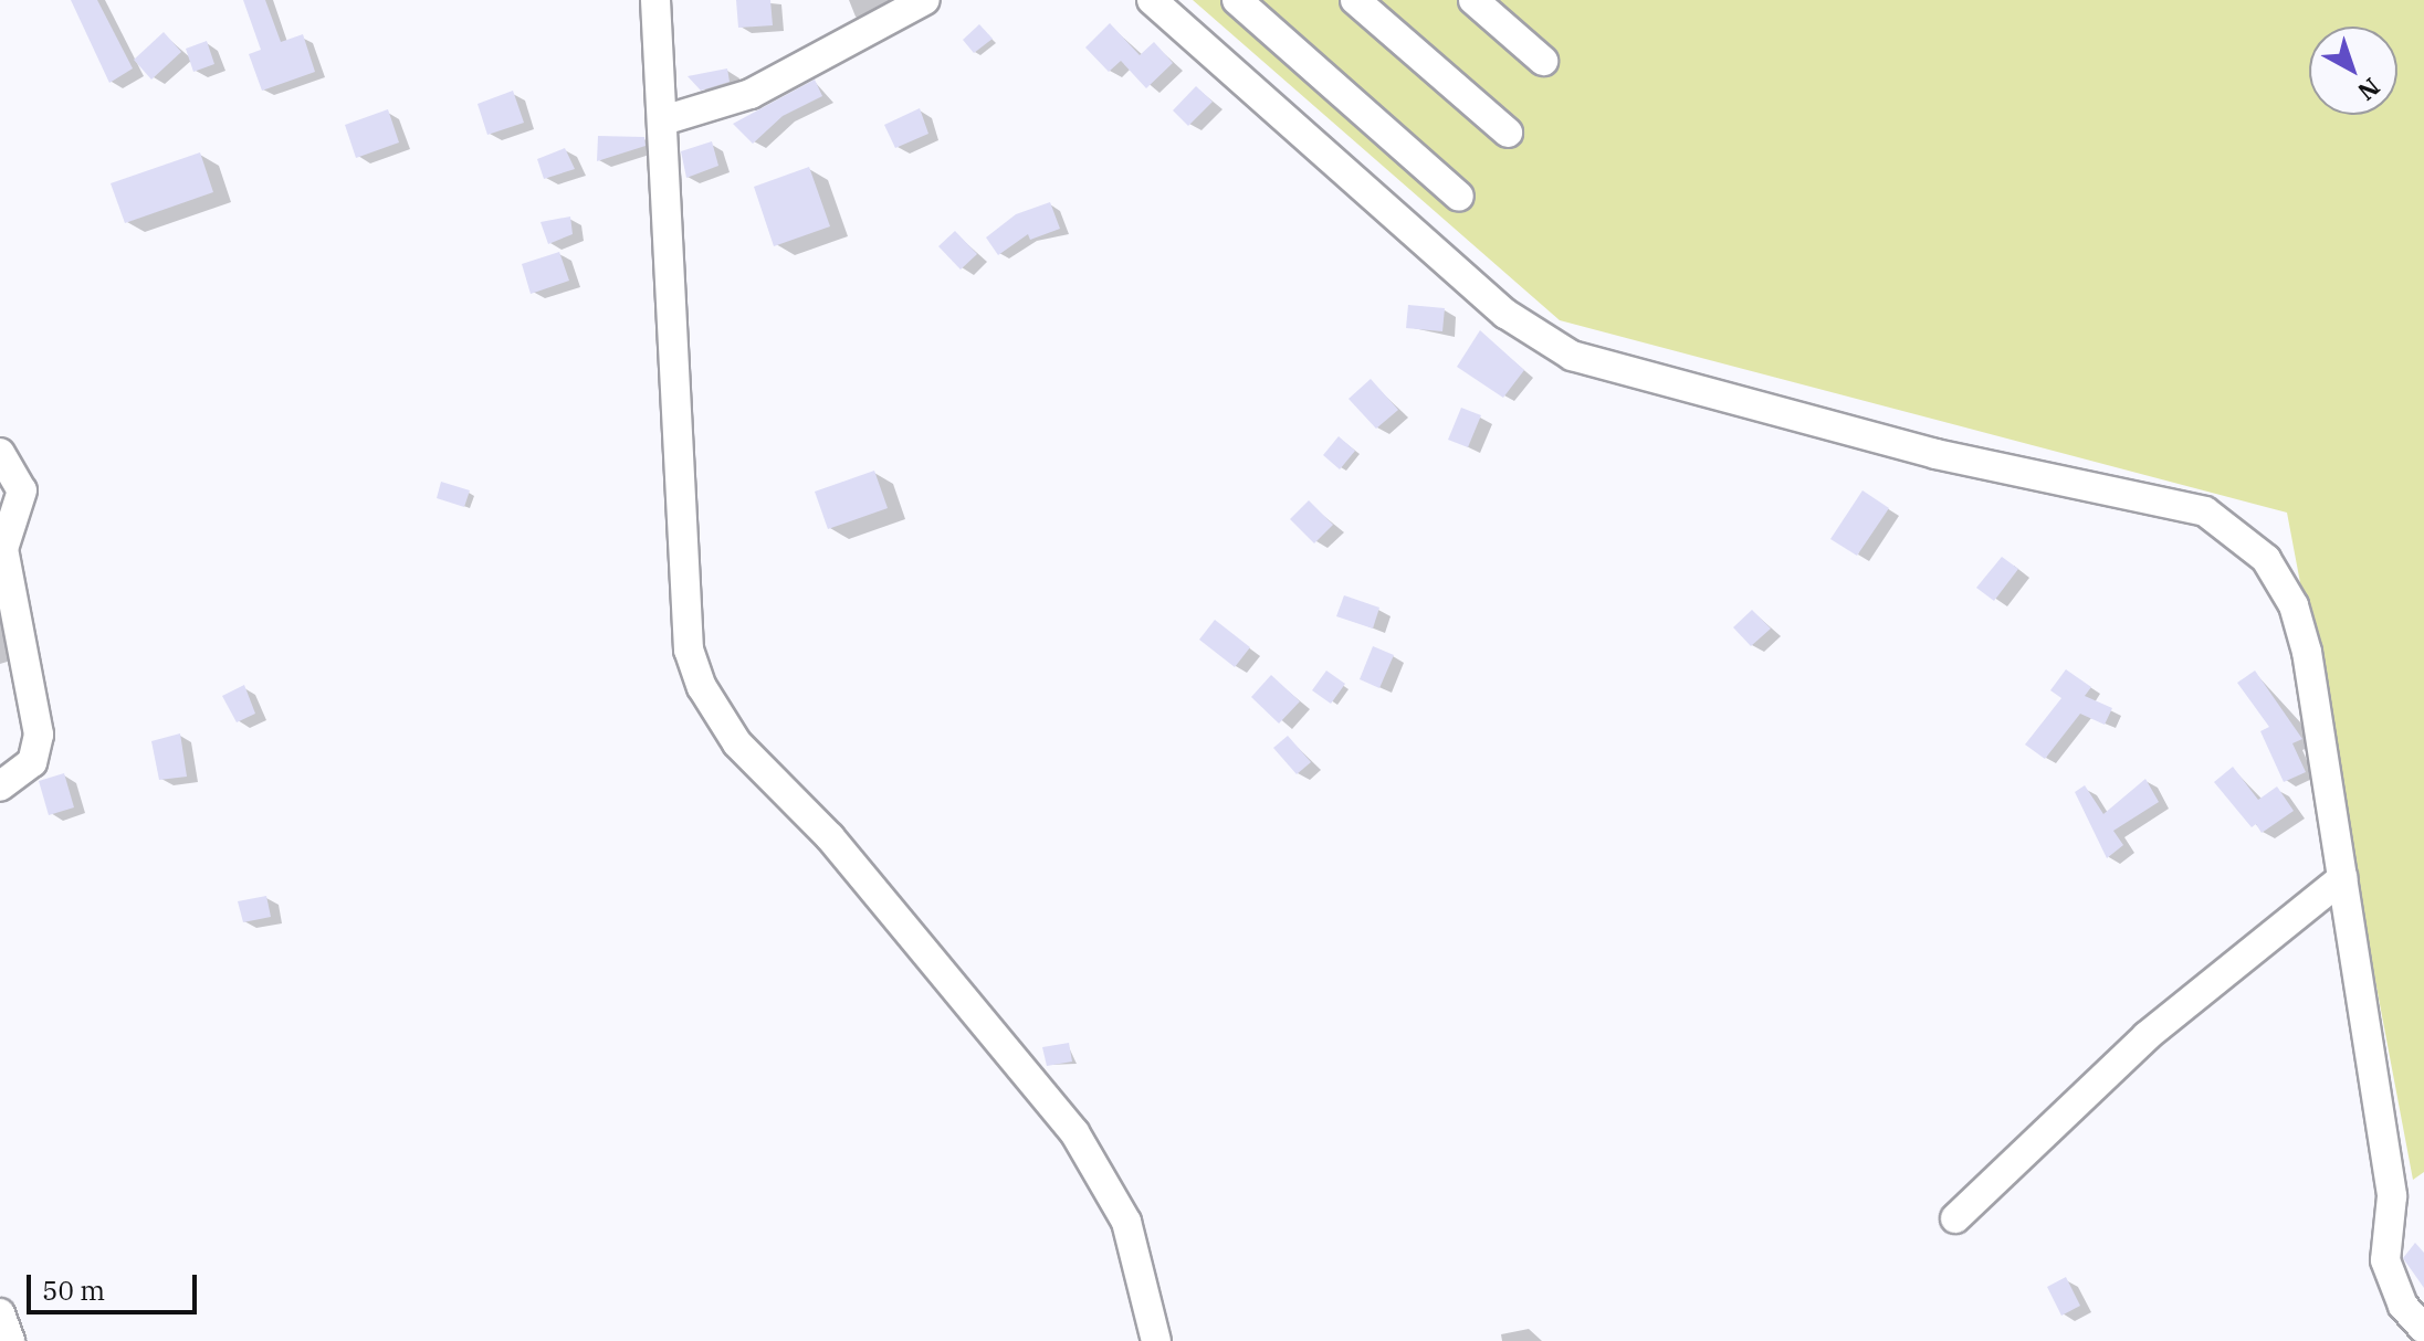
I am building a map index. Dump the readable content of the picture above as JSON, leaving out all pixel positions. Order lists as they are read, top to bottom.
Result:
{
  "scale_bar": "50 m",
  "north": "bottom right"
}
